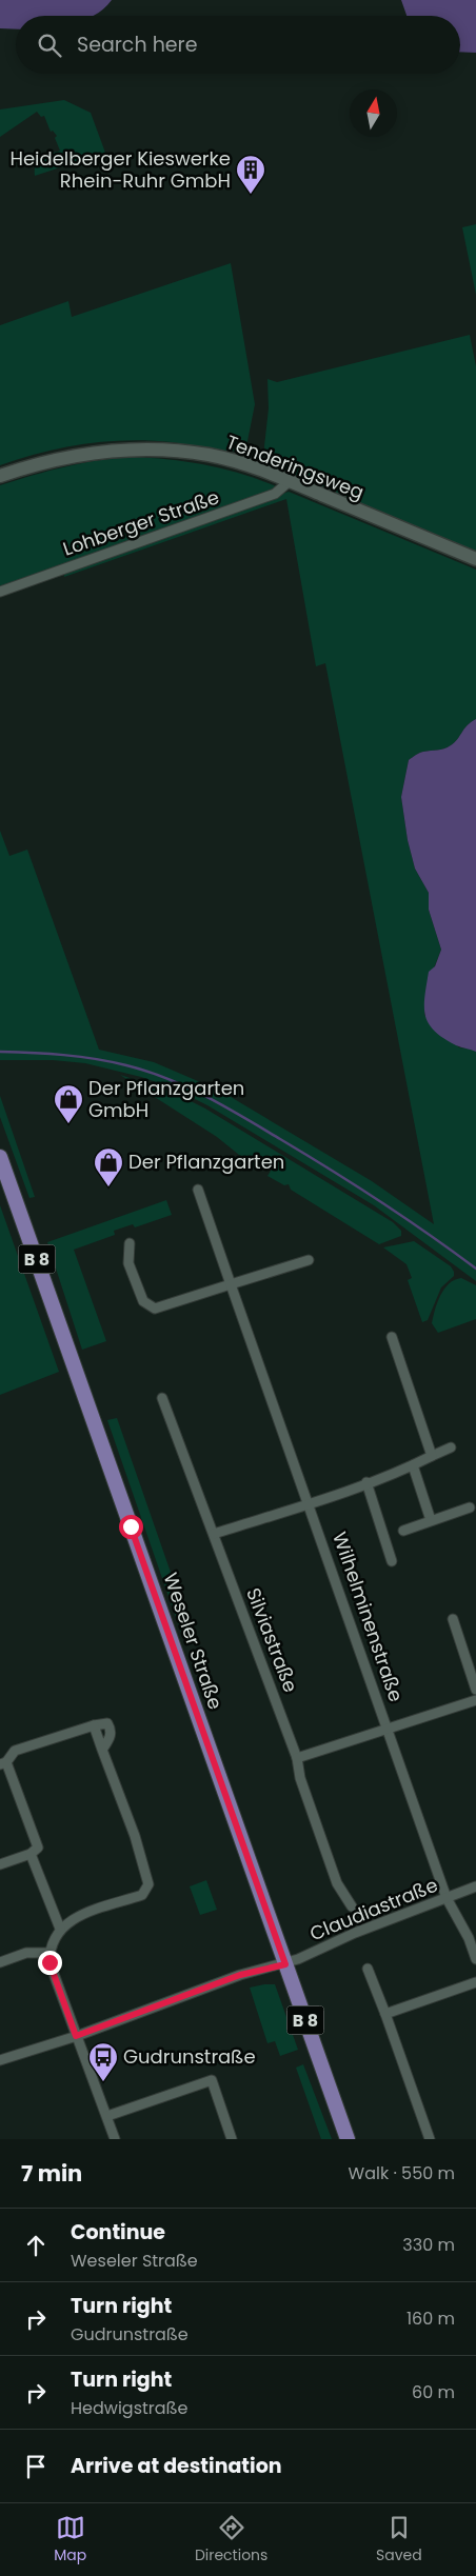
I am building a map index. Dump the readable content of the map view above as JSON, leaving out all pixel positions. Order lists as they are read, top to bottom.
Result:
{
  "streets": {
    "main road": ["B 8", "Weseler Straße"],
    "street": [
      "Tenderingsweg",
      "Lohberger Straße",
      "Wilhelminenstraße",
      "Silviastraße",
      "Claudiastraße"
    ]
  },
  "crossings": [
    ["Tenderingsweg", "Lohberger Straße"],
    ["Wilhelminenstraße", "Claudiastraße"],
    ["Weseler Straße", "Claudiastraße"]
  ],
  "places": {
    "building": ["Heidelberger Kieswerke Rhein-Ruhr GmbH"],
    "shop": ["Der Pflanzgarten GmbH", "Der Pflanzgarten"],
    "bus stop": ["Gudrunstraße"]
  },
  "north": "top",
  "page": {
    "search": "Search here",
    "heading": ["7 min", "Walk · 550 m"],
    "list": [
      ["Continue", "Weseler Straße", "330 m"],
      ["Turn right", "Gudrunstraße", "160 m"],
      ["Turn right", "Hedwigstraße", "60 m"],
      "Arrive at destination"
    ],
    "nav": ["Map", "Directions", "Saved"]
  }
}
